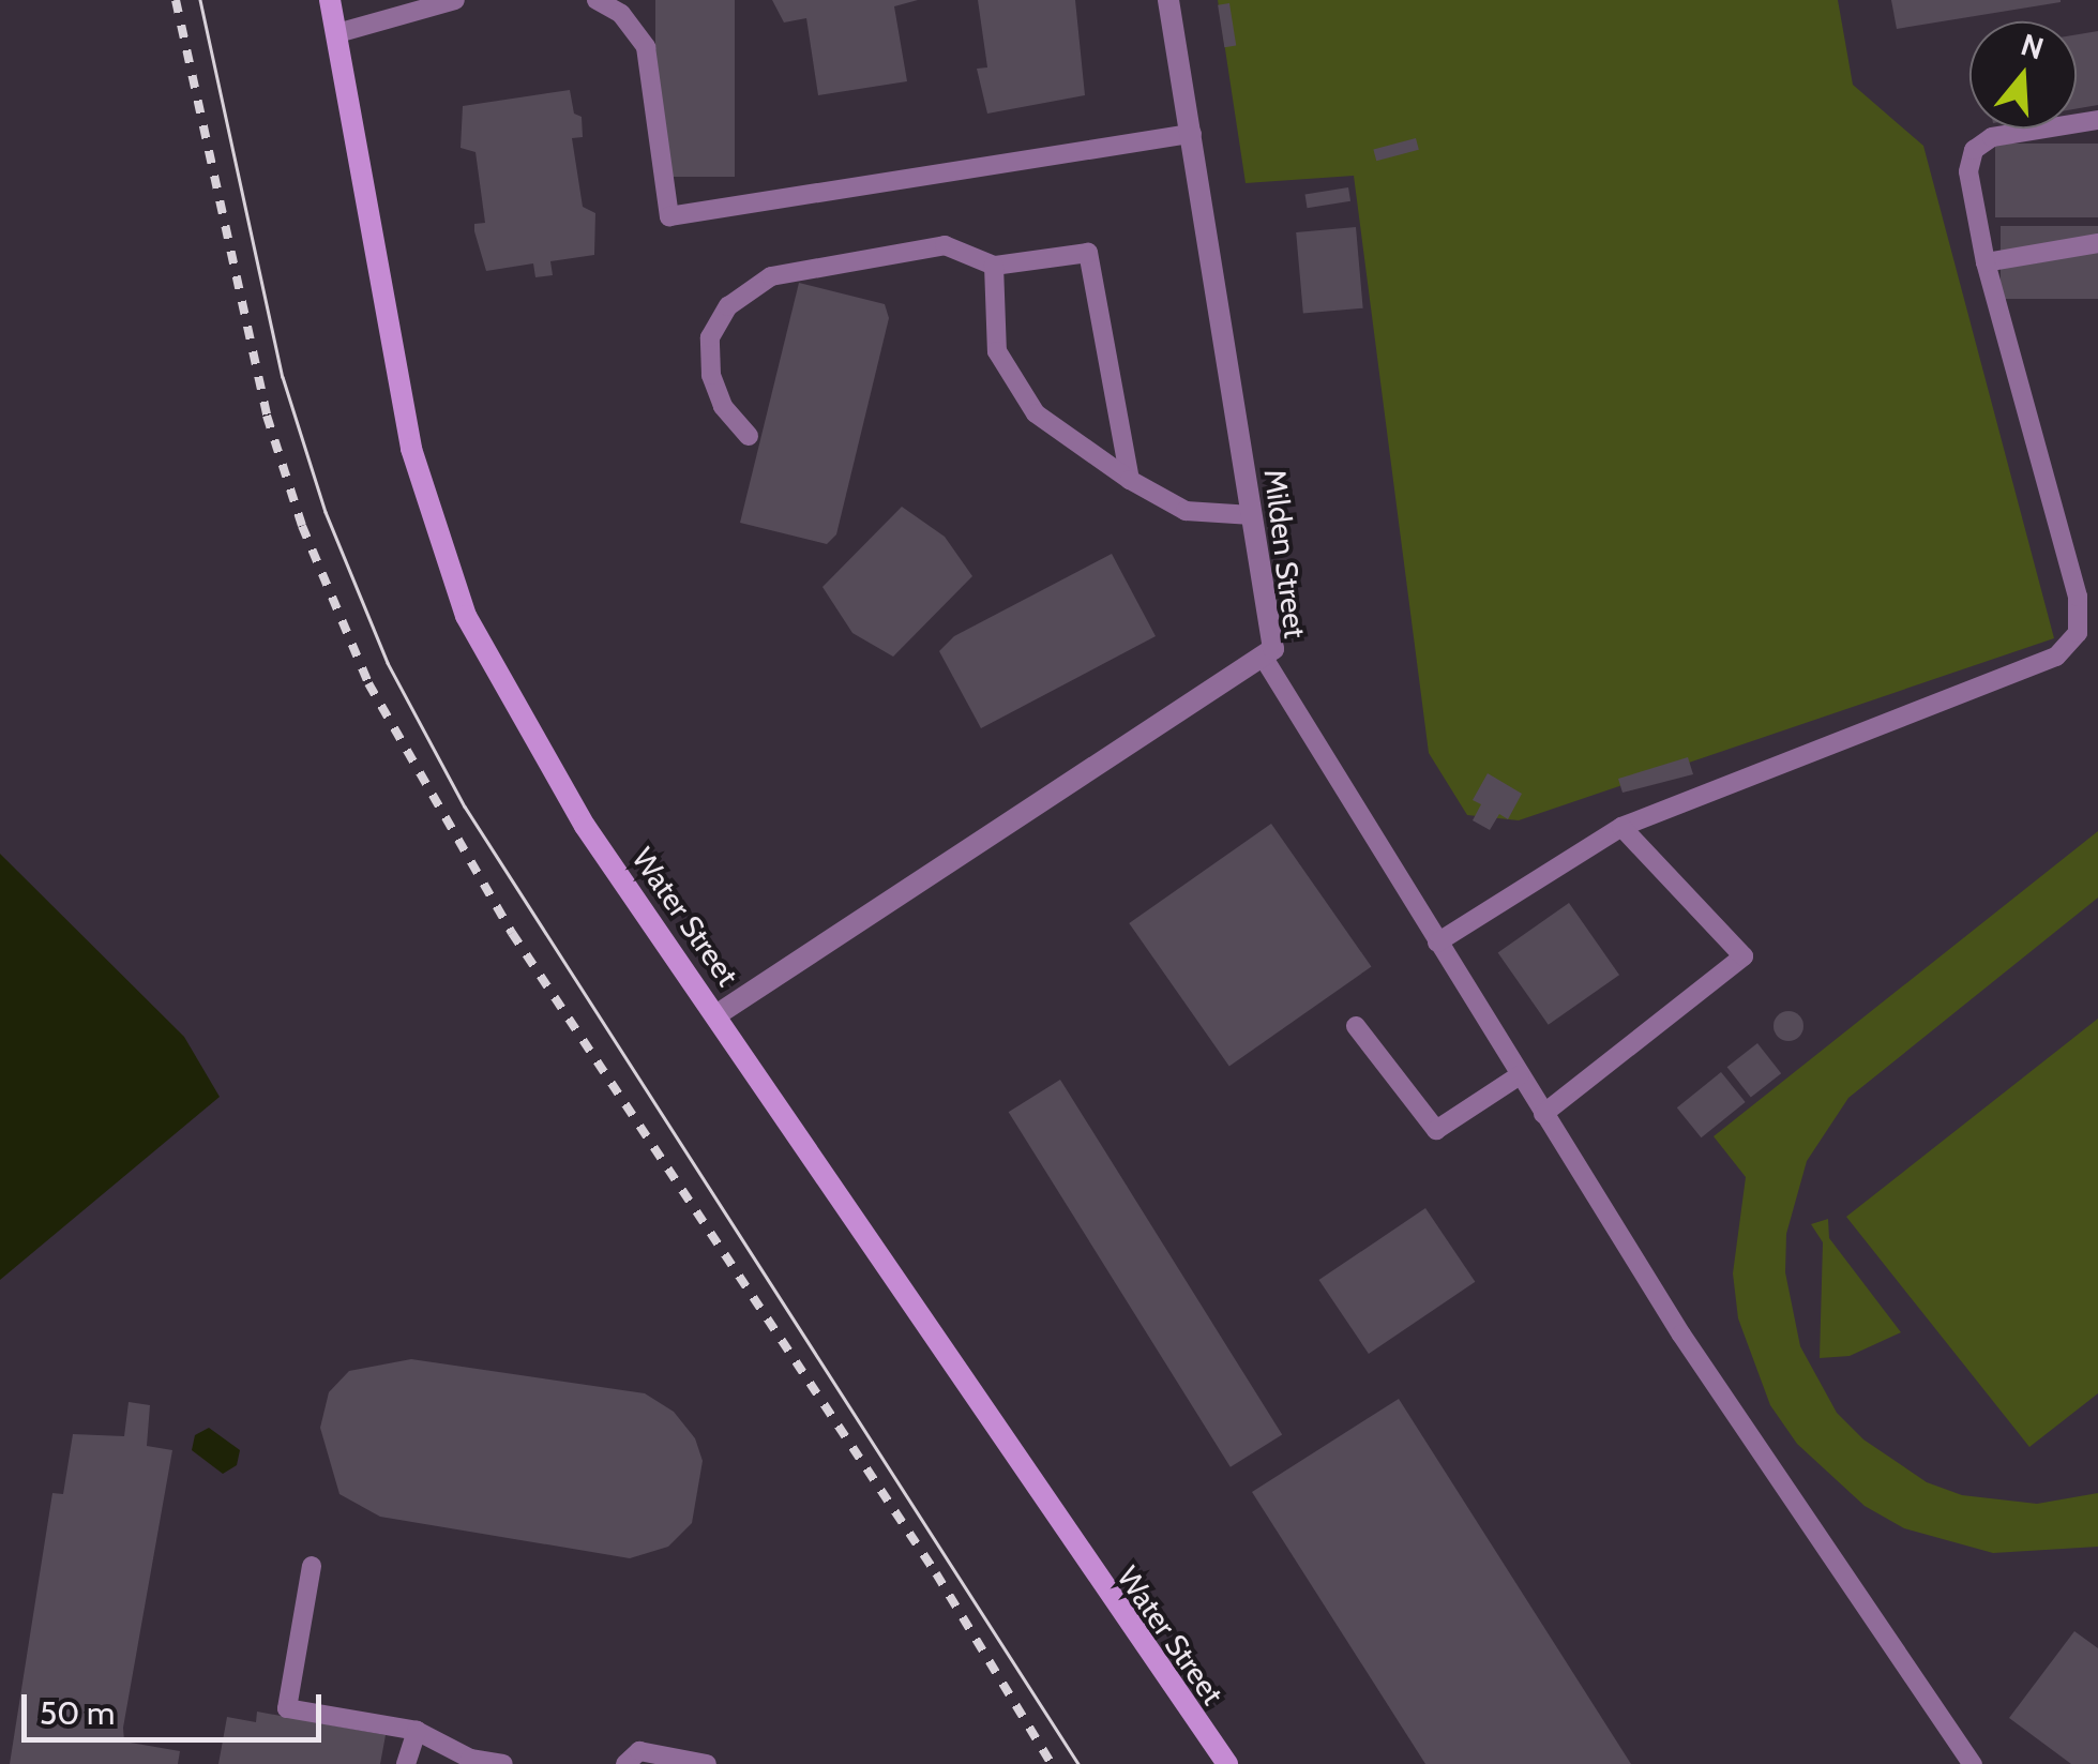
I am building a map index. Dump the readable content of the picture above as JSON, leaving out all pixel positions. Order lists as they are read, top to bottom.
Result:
{
  "streets": {
    "street": ["Milden Street", "Water Street"]
  },
  "crossings": [
    ["Milden Street", "Water Street"]
  ],
  "scale_bar": "50 m",
  "north": "top"
}
